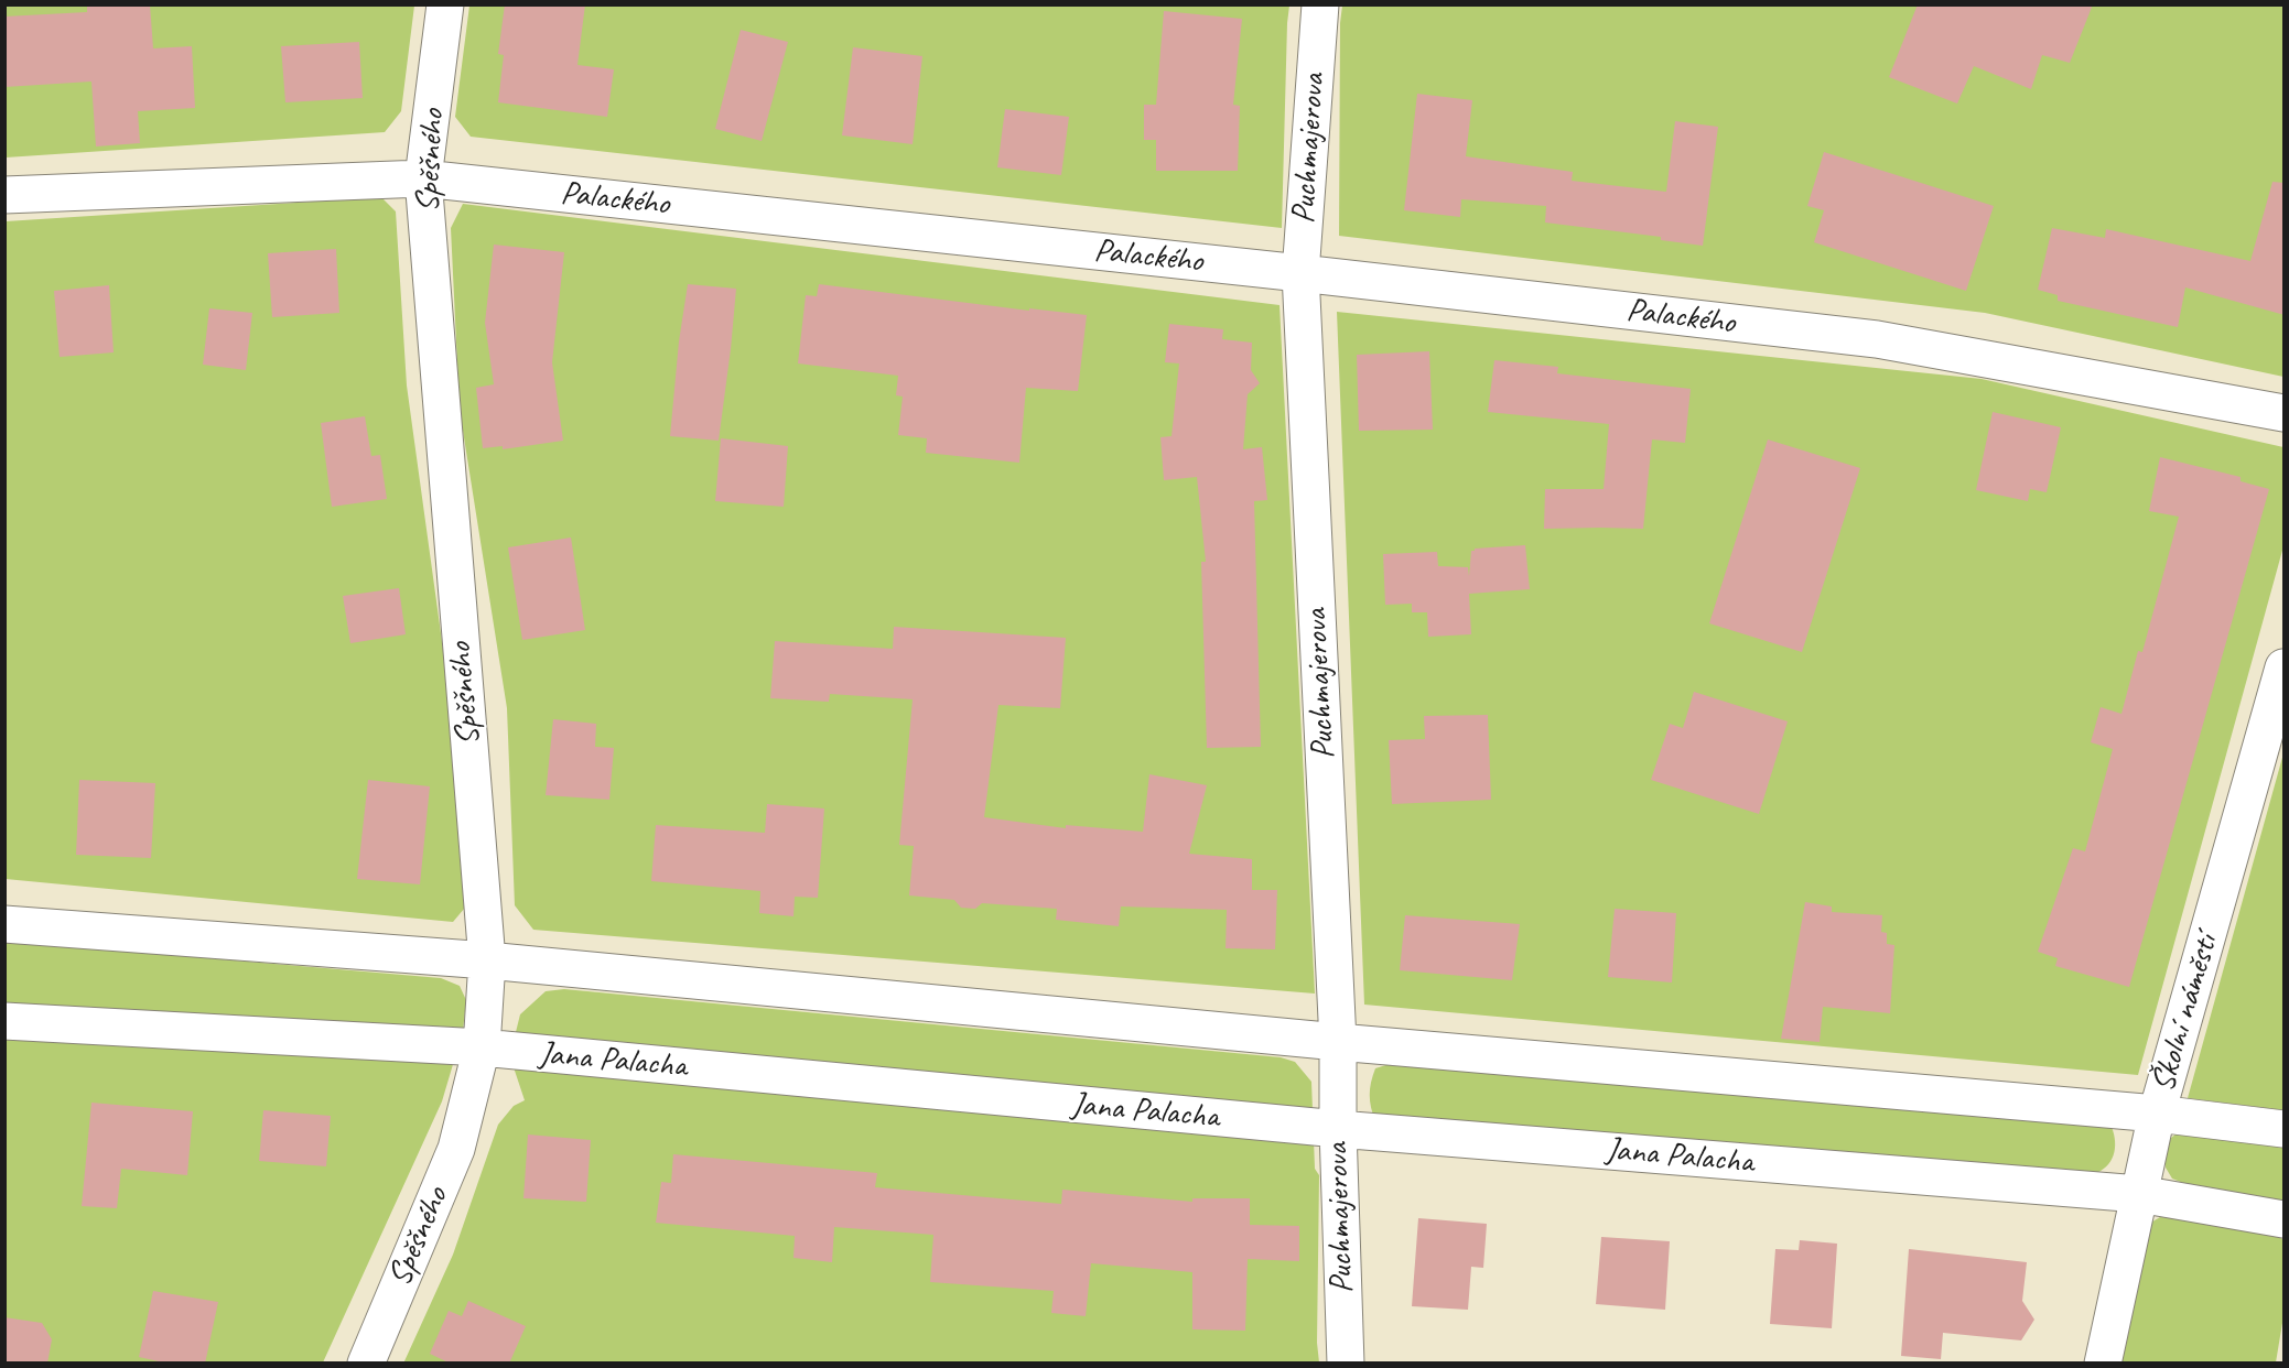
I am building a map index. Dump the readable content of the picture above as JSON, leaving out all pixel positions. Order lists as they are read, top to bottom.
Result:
{
  "streets": {
    "street": [
      "Puchmajerova",
      "Spěšného",
      "Palackého",
      "Školní náměstí",
      "Jana Palacha"
    ]
  },
  "crossings": [
    ["Puchmajerova", "Palackého"],
    ["Puchmajerova", "Jana Palacha"],
    ["Spěšného", "Palackého"],
    ["Spěšného", "Jana Palacha"],
    ["Školní náměstí", "Jana Palacha"]
  ]
}
